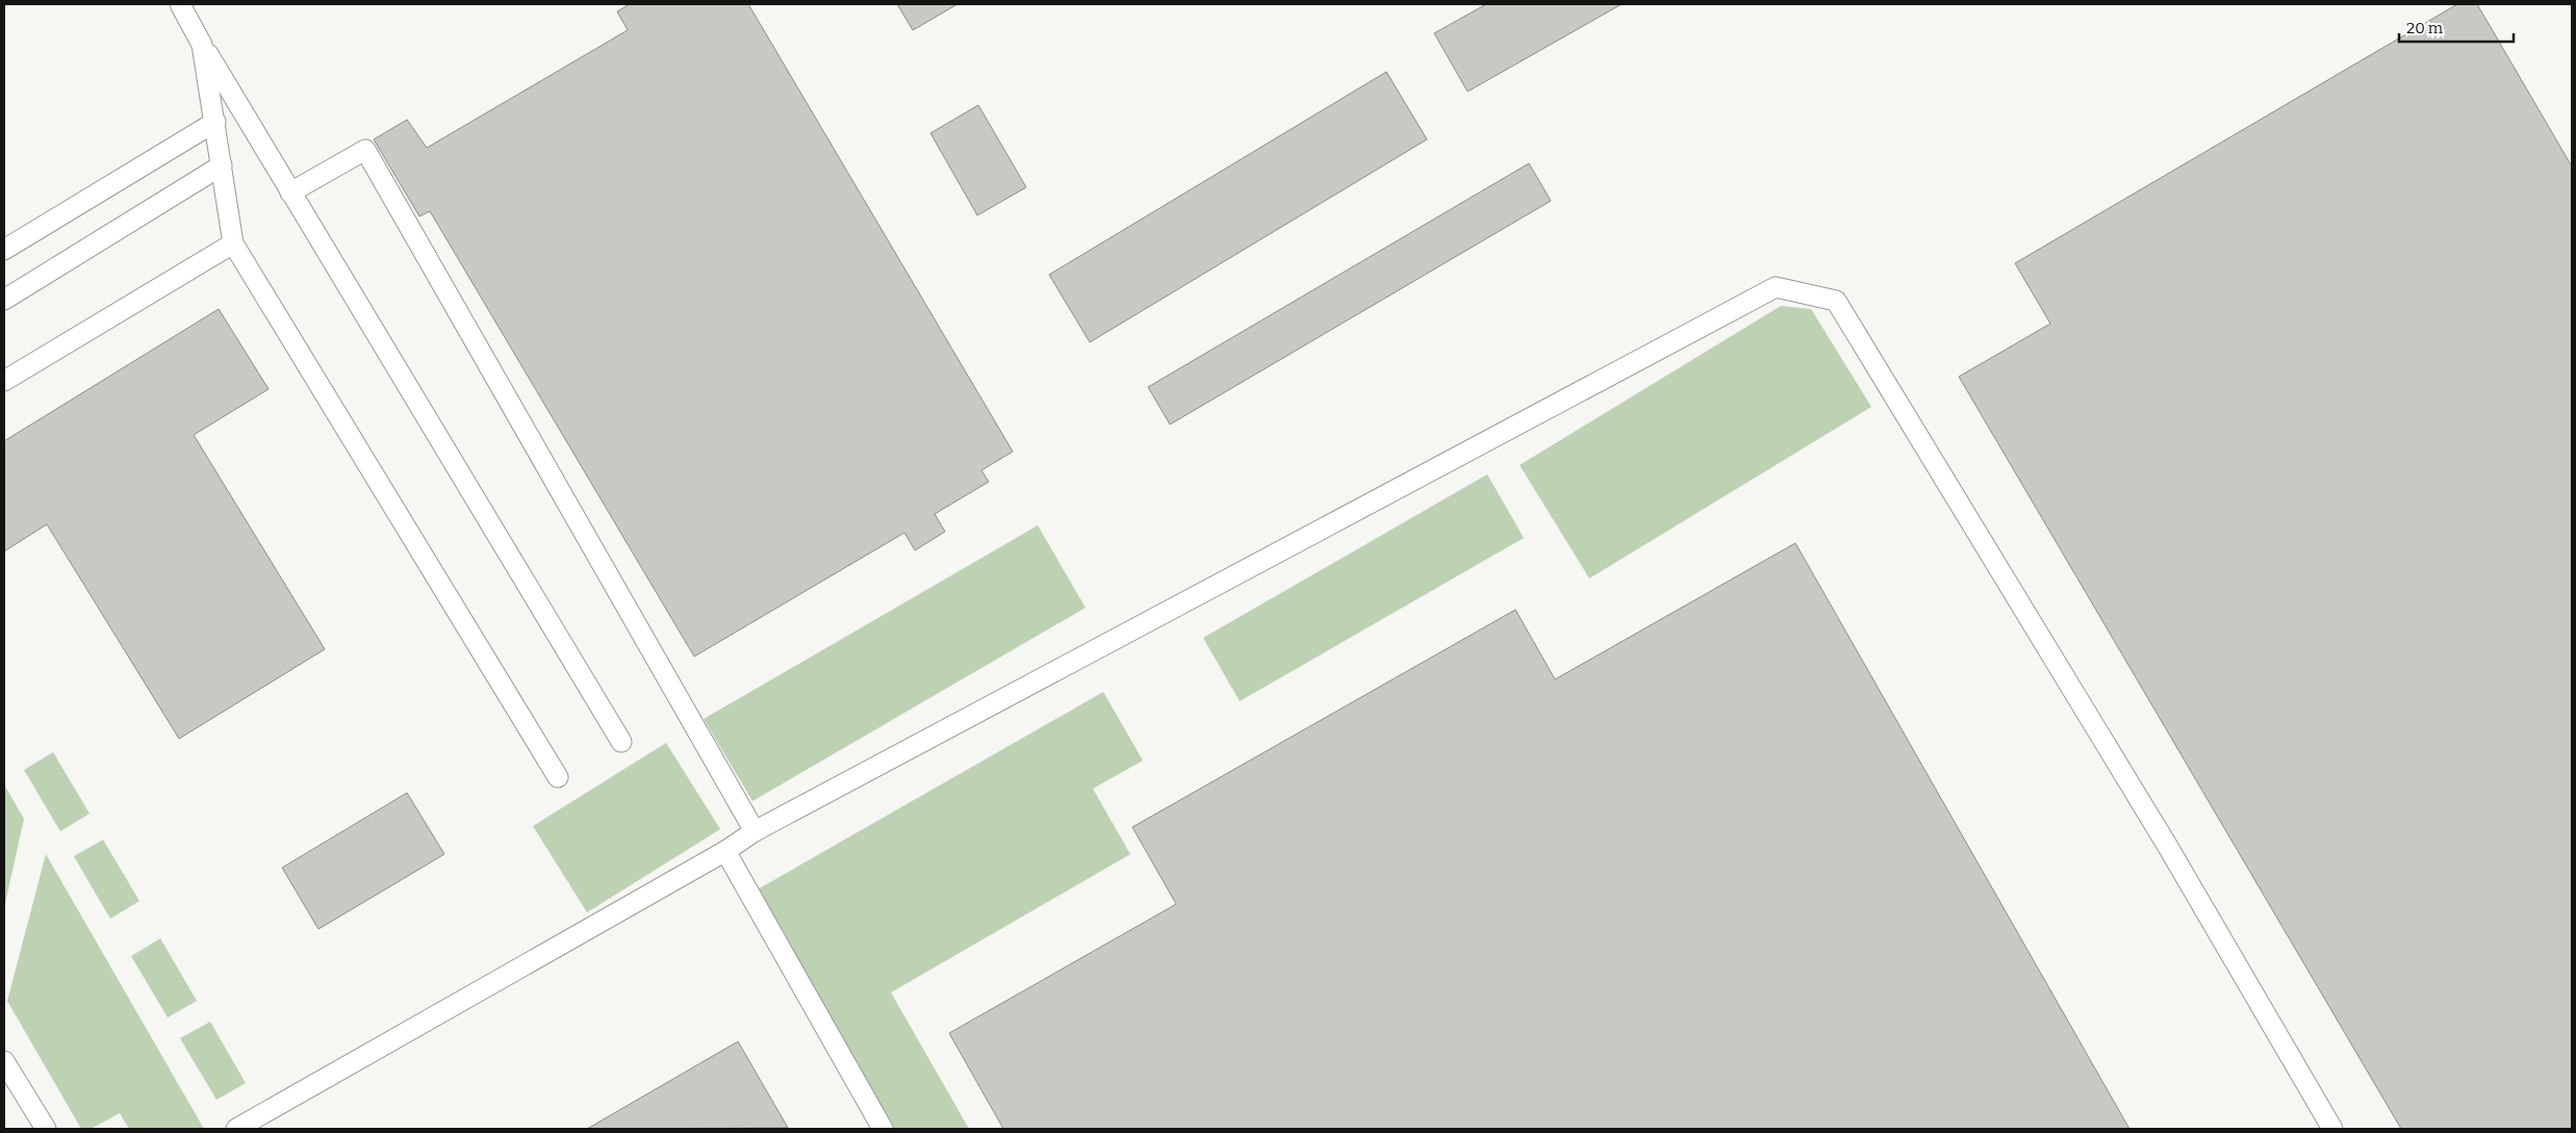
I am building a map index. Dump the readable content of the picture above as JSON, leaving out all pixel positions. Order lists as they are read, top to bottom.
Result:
{
  "scale_bar": "20 m"
}
